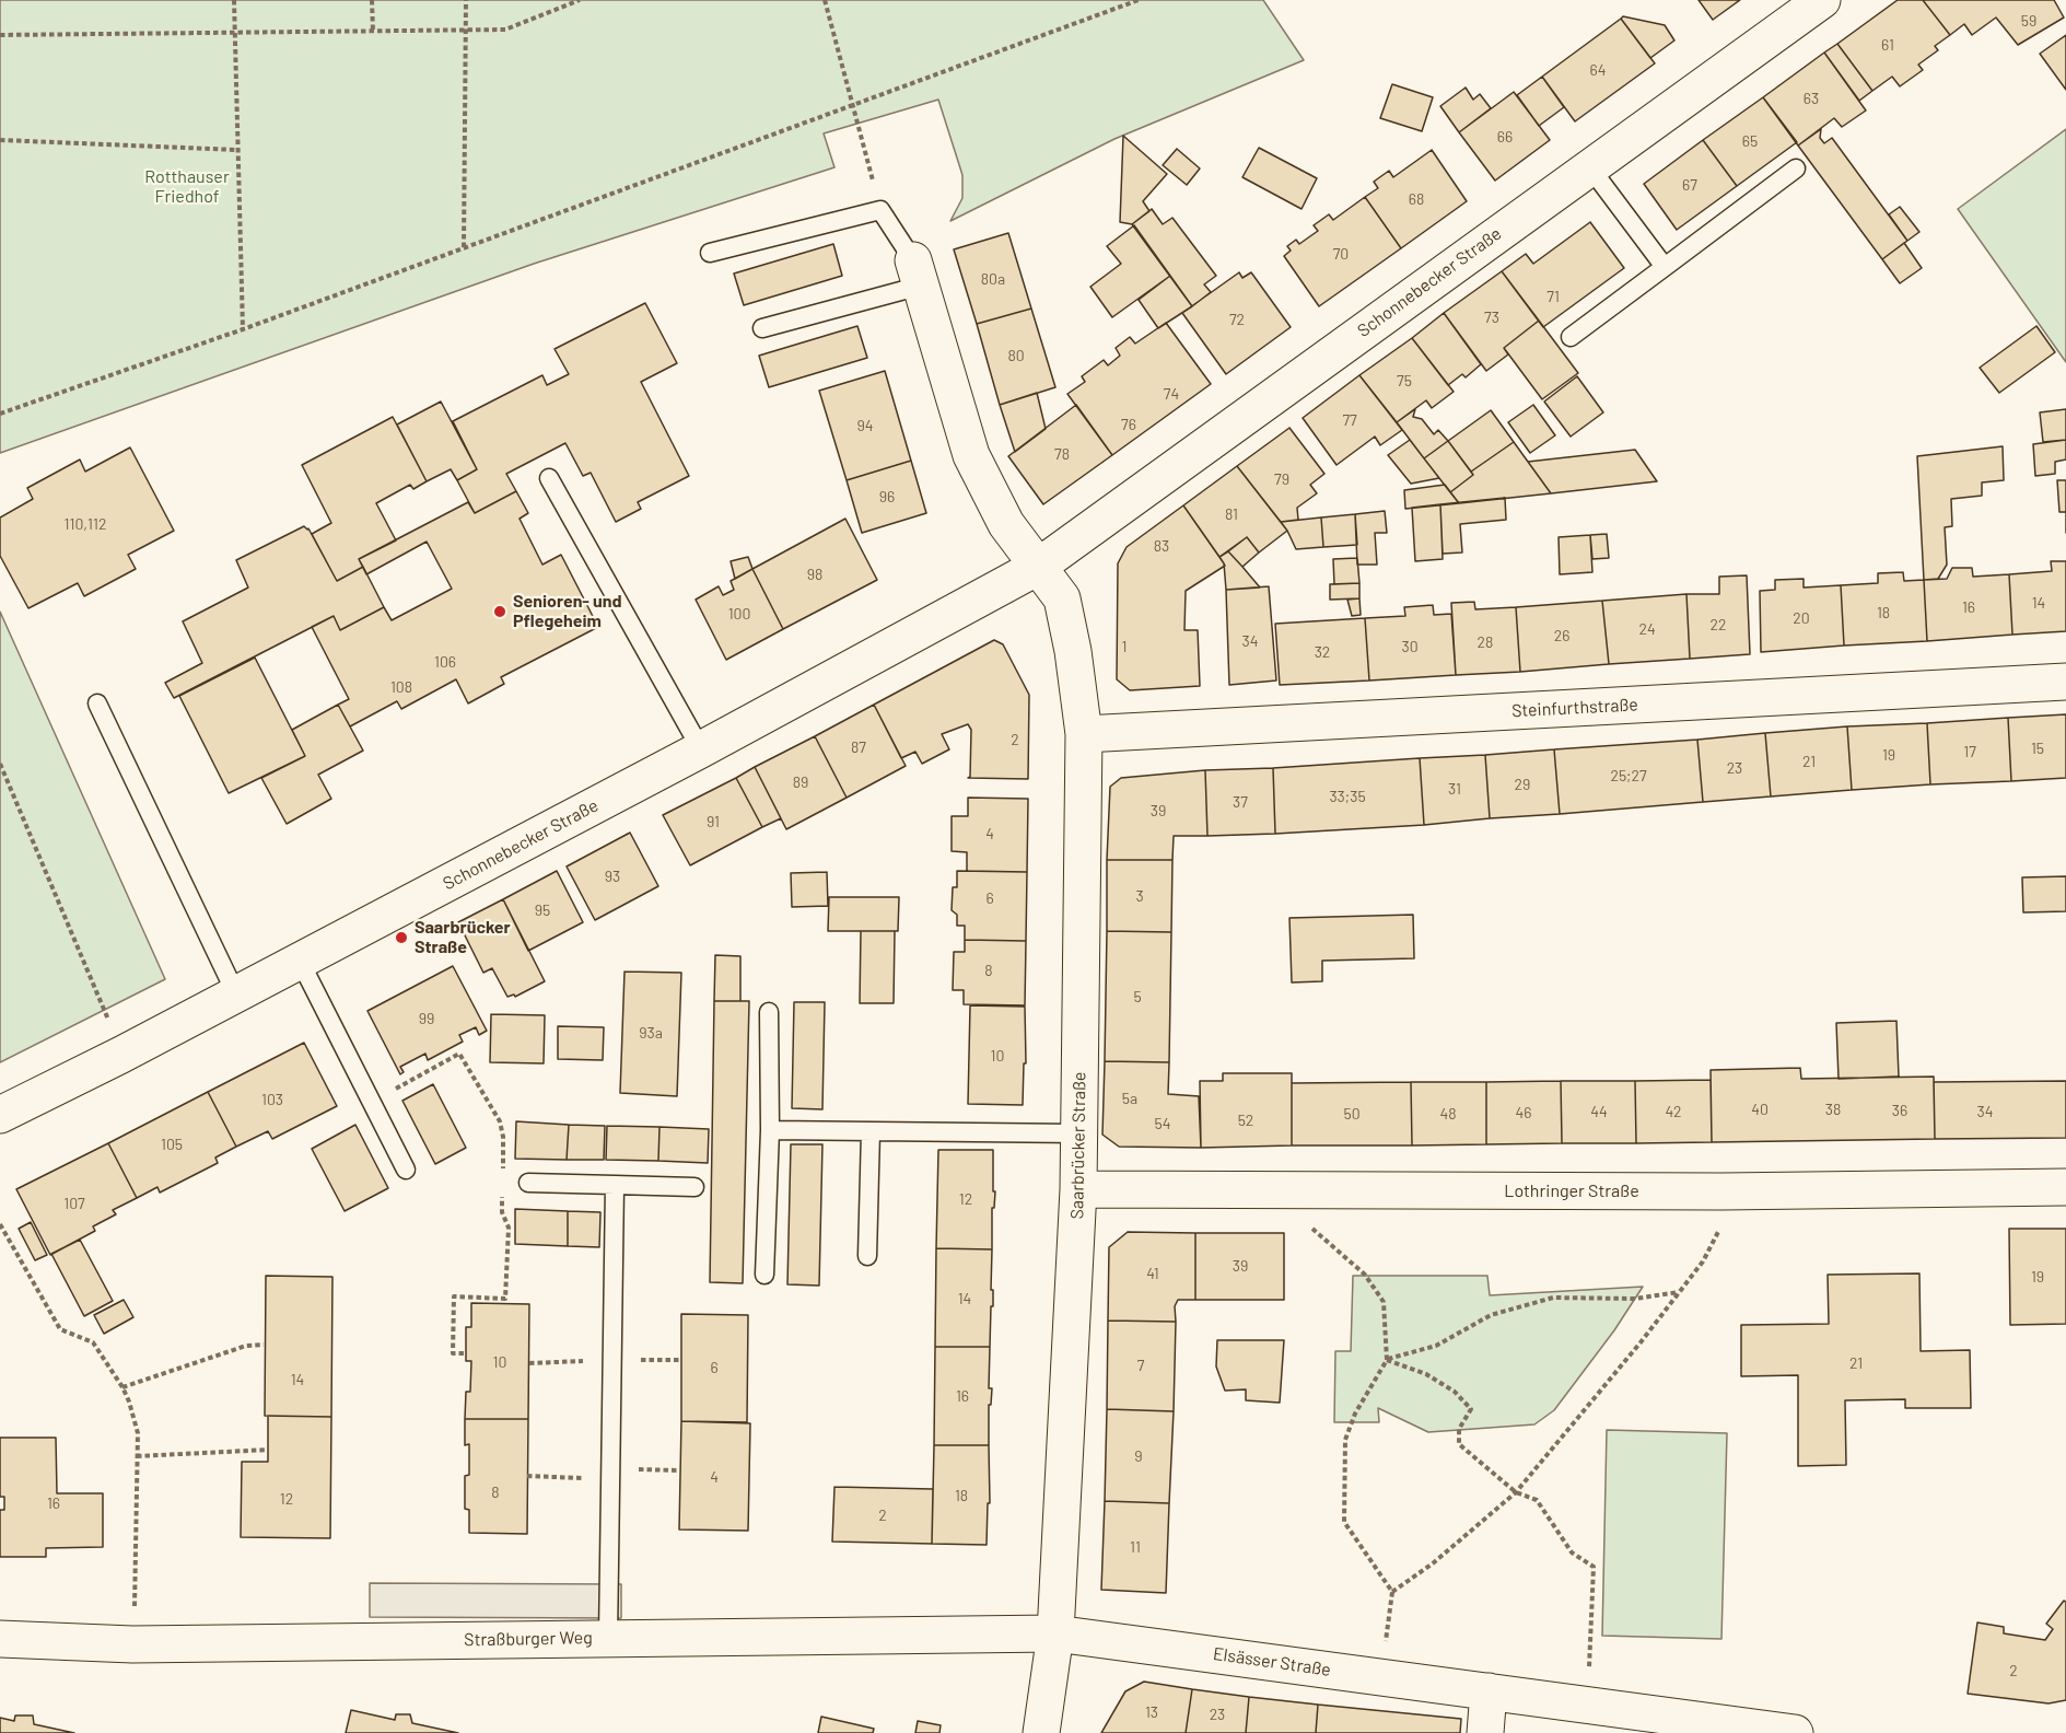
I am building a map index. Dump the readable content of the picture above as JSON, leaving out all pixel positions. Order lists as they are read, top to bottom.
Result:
{
  "streets": {
    "street": [
      "Schonnebecker Straße",
      "Steinfurthstraße",
      "Saarbrücker Straße",
      "Lothringer Straße",
      "Straßburger Weg",
      "Elsässer Straße"
    ]
  },
  "crossings": [
    ["Schonnebecker Straße", "Saarbrücker Straße"],
    ["Steinfurthstraße", "Saarbrücker Straße"],
    ["Saarbrücker Straße", "Lothringer Straße"],
    ["Saarbrücker Straße", "Straßburger Weg"],
    ["Saarbrücker Straße", "Elsässer Straße"],
    ["Straßburger Weg", "Elsässer Straße"]
  ],
  "parks": ["Rotthauser Friedhof"],
  "places": ["Senioren- und Pflegeheim", "Saarbrücker Straße"],
  "house_numbers": [
    "59",
    "61",
    "64",
    "63",
    "66",
    "65",
    "67",
    "68",
    "70",
    "80a",
    "71",
    "73",
    "72",
    "80",
    "75",
    "74",
    "77",
    "76",
    "94",
    "78",
    "79",
    "96",
    "81",
    "110,112",
    "83",
    "98",
    "14",
    "16",
    "18",
    "100",
    "20",
    "22",
    "24",
    "26",
    "34",
    "28",
    "1",
    "30",
    "32",
    "106",
    "108",
    "2",
    "87",
    "15",
    "17",
    "19",
    "21",
    "23",
    "25;27",
    "89",
    "29",
    "31",
    "33;35",
    "37",
    "39",
    "91",
    "4",
    "93",
    "3",
    "6",
    "95",
    "8",
    "5",
    "99",
    "93a",
    "10",
    "5a",
    "103",
    "40",
    "38",
    "36",
    "44",
    "42",
    "34",
    "46",
    "50",
    "48",
    "52",
    "54",
    "105",
    "12",
    "107",
    "39",
    "41",
    "19",
    "14",
    "10",
    "21",
    "7",
    "6",
    "14",
    "16",
    "9",
    "4",
    "8",
    "18",
    "12",
    "16",
    "2",
    "11",
    "2",
    "13",
    "23"
  ]
}
